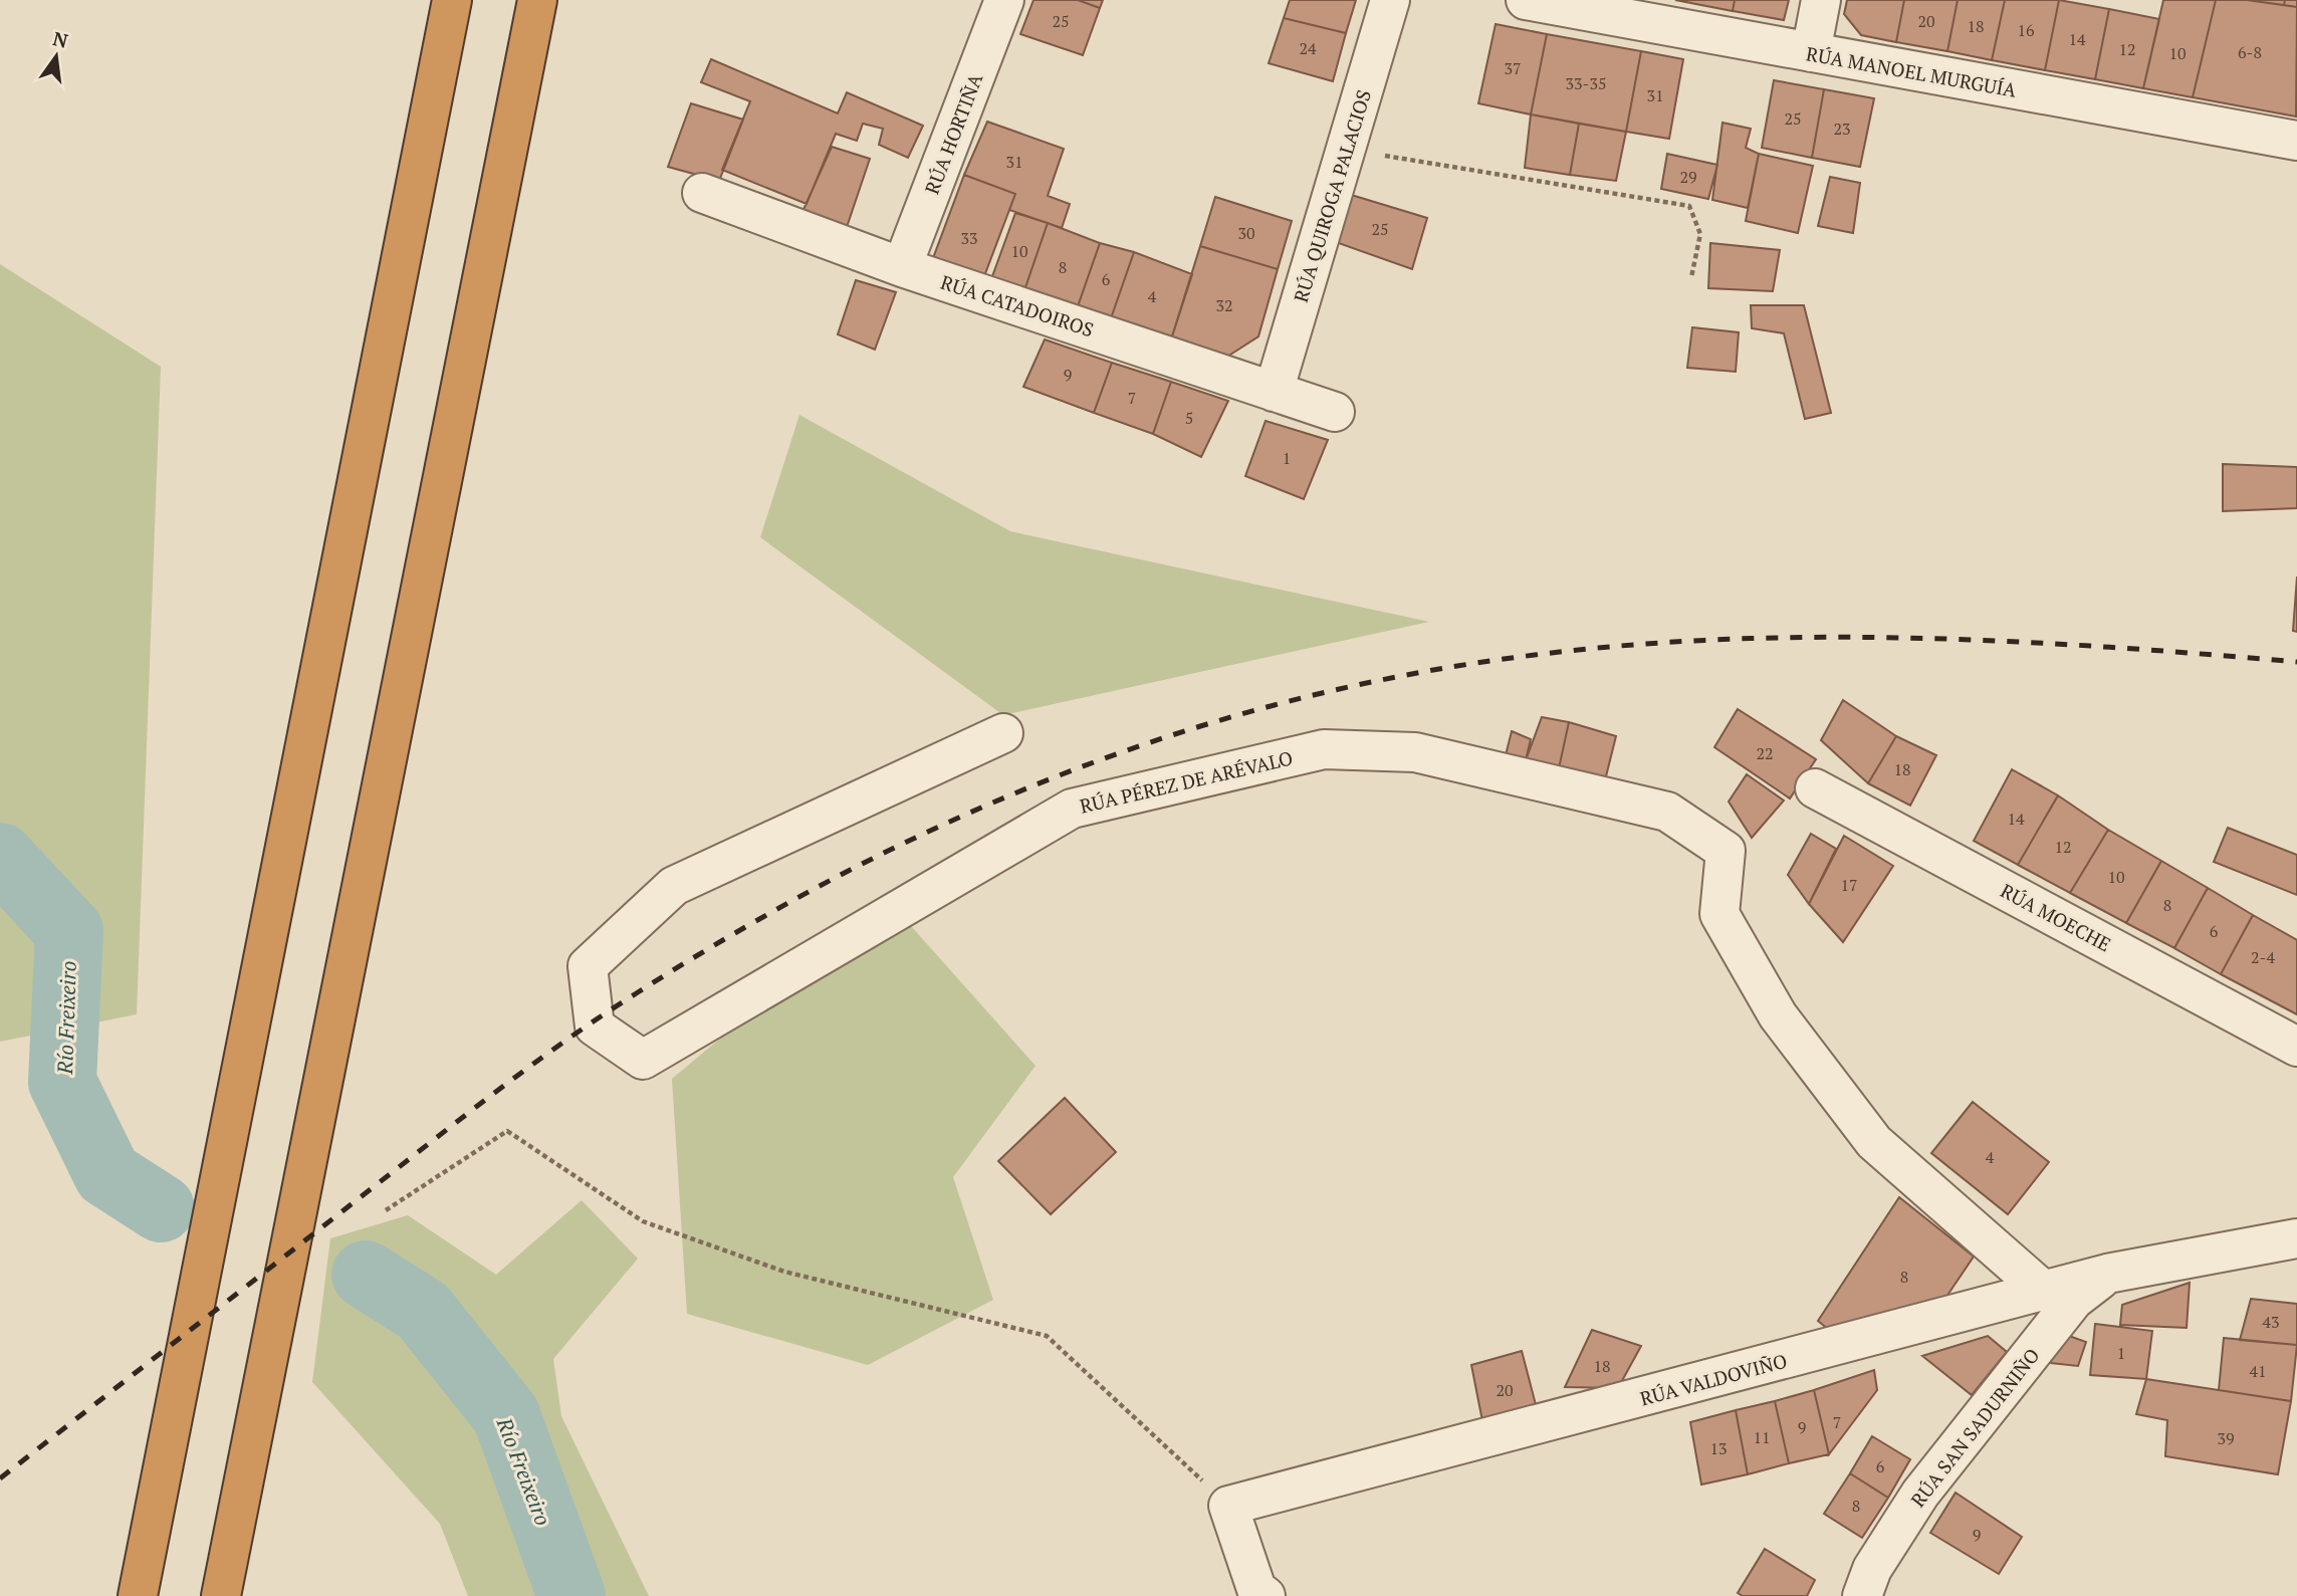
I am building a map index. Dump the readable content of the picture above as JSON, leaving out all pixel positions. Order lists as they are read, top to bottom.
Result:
{
  "streets": {
    "street": [
      "RÚA MANOEL MURGUÍA",
      "RÚA HORTIÑA",
      "RÚA QUIROGA PALACIOS",
      "RÚA CATADOIROS",
      "RÚA PÉREZ DE ARÉVALO",
      "RÚA MOECHE",
      "RÚA VALDOVIÑO",
      "RÚA SAN SADURNIÑO"
    ]
  },
  "crossings": [
    ["RÚA HORTIÑA", "RÚA CATADOIROS"],
    ["RÚA QUIROGA PALACIOS", "RÚA CATADOIROS"],
    ["RÚA PÉREZ DE ARÉVALO", "RÚA VALDOVIÑO"],
    ["RÚA VALDOVIÑO", "RÚA SAN SADURNIÑO"]
  ],
  "water": ["Río Freixeiro"],
  "house_numbers": [
    "25",
    "20",
    "18",
    "16",
    "14",
    "24",
    "12",
    "6-8",
    "10",
    "37",
    "33-35",
    "31",
    "25",
    "23",
    "31",
    "29",
    "25",
    "30",
    "33",
    "10",
    "8",
    "6",
    "4",
    "32",
    "9",
    "7",
    "5",
    "1",
    "22",
    "18",
    "14",
    "12",
    "10",
    "17",
    "8",
    "6",
    "2-4",
    "4",
    "8",
    "43",
    "1",
    "18",
    "41",
    "20",
    "7",
    "9",
    "11",
    "39",
    "13",
    "6",
    "8",
    "9"
  ],
  "north": "top"
}
